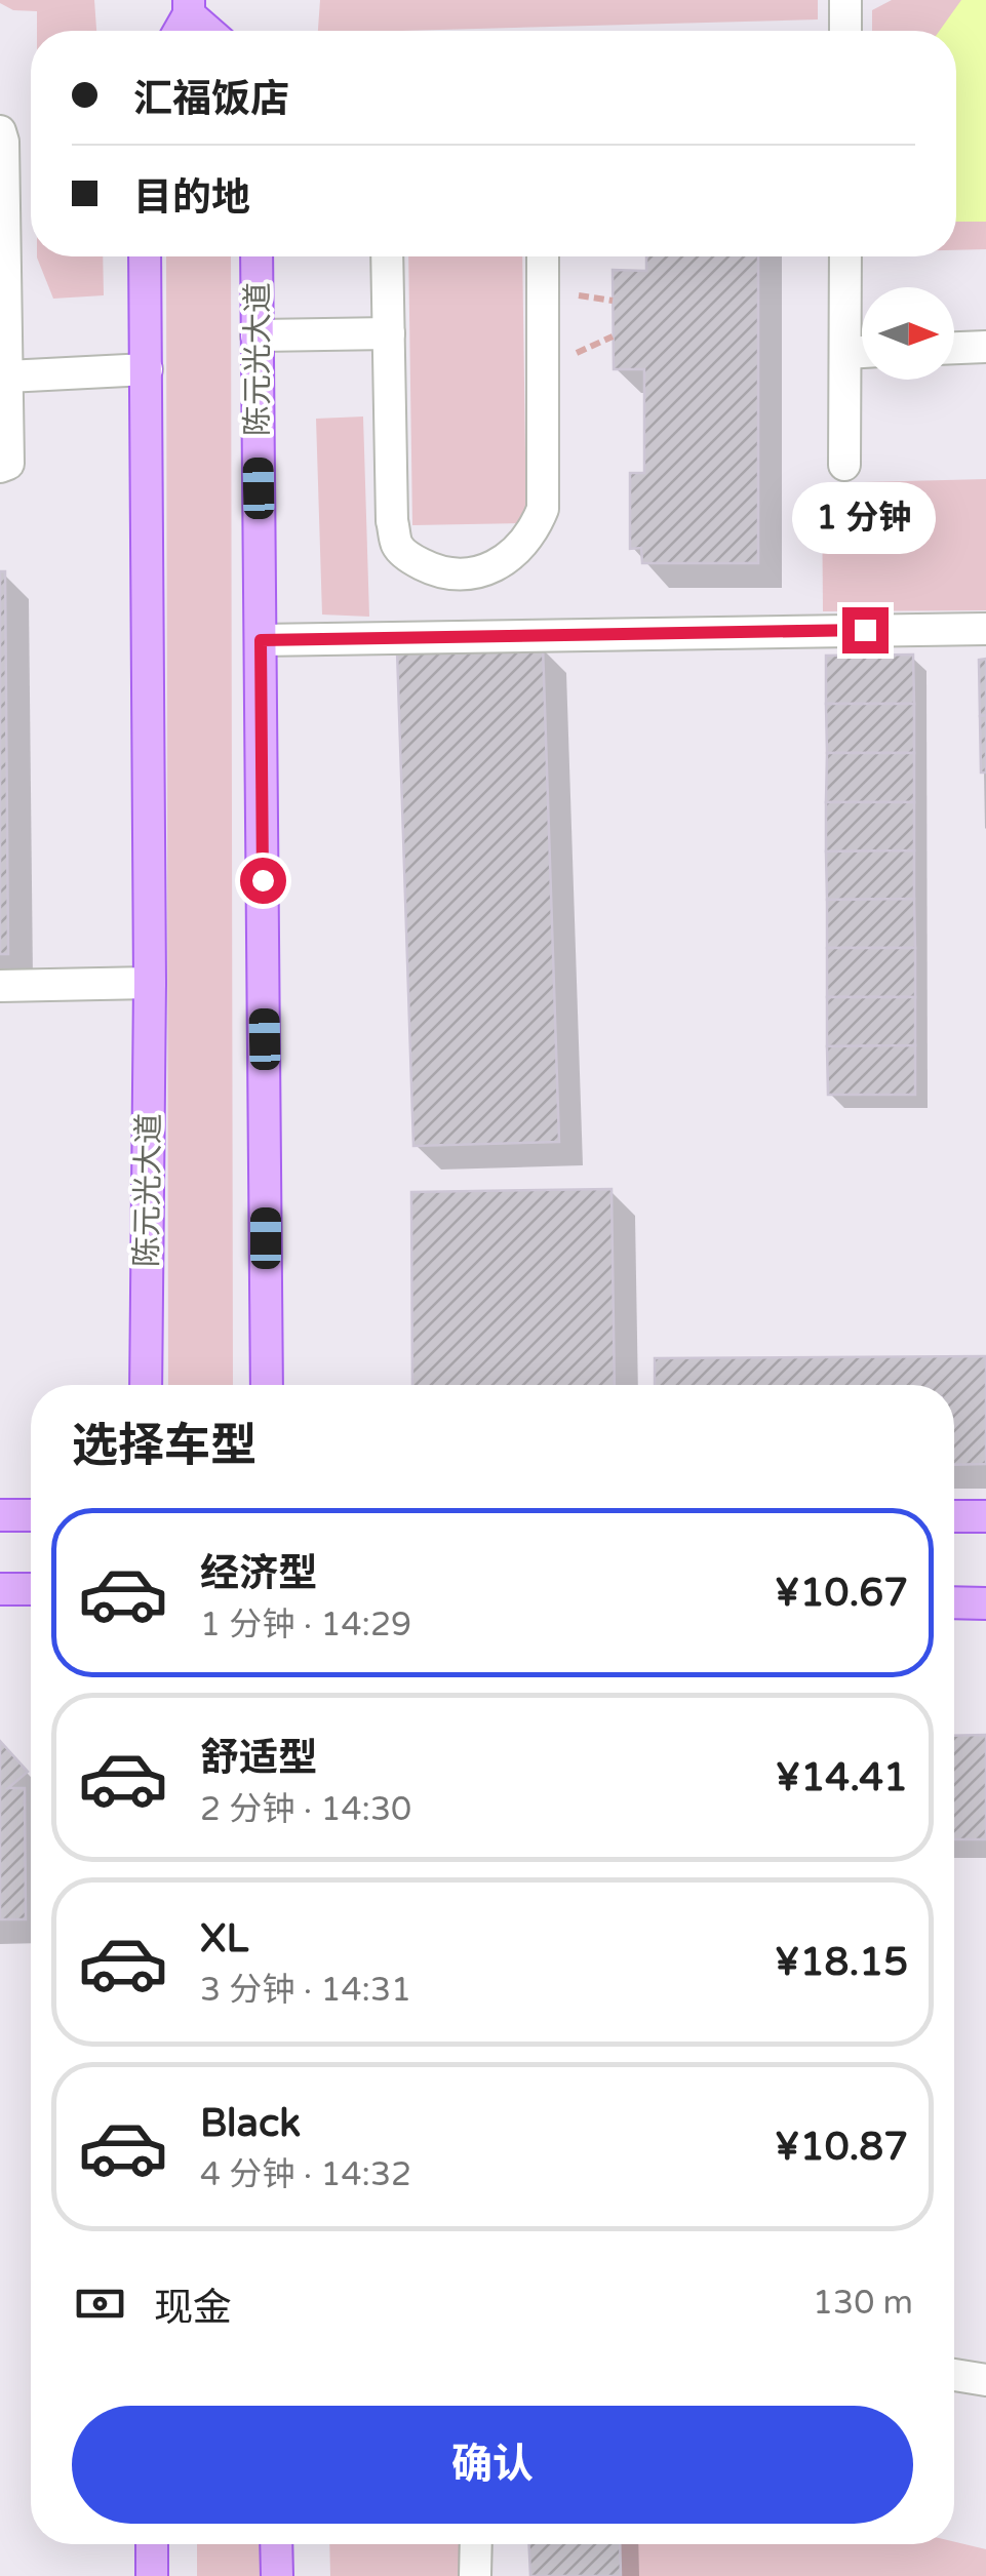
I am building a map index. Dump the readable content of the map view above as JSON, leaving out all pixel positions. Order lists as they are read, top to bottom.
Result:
{
  "streets": {
    "main road": ["陈元光大道"]
  },
  "north": "right",
  "page": {
    "banner": ["汇福饭店", "目的地"],
    "bubble": "1 分钟",
    "heading": "选择车型",
    "list": [
      {
        "name": "经济型",
        "note": "1 分钟 · 14:29",
        "value": "¥10.67"
      },
      {
        "name": "舒适型",
        "note": "2 分钟 · 14:30",
        "value": "¥14.41"
      },
      {
        "name": "XL",
        "note": "3 分钟 · 14:31",
        "value": "¥18.15"
      },
      {
        "name": "Black",
        "note": "4 分钟 · 14:32",
        "value": "¥10.87"
      }
    ],
    "pay": ["现金", "130 m"],
    "buttons": "确认"
  }
}
